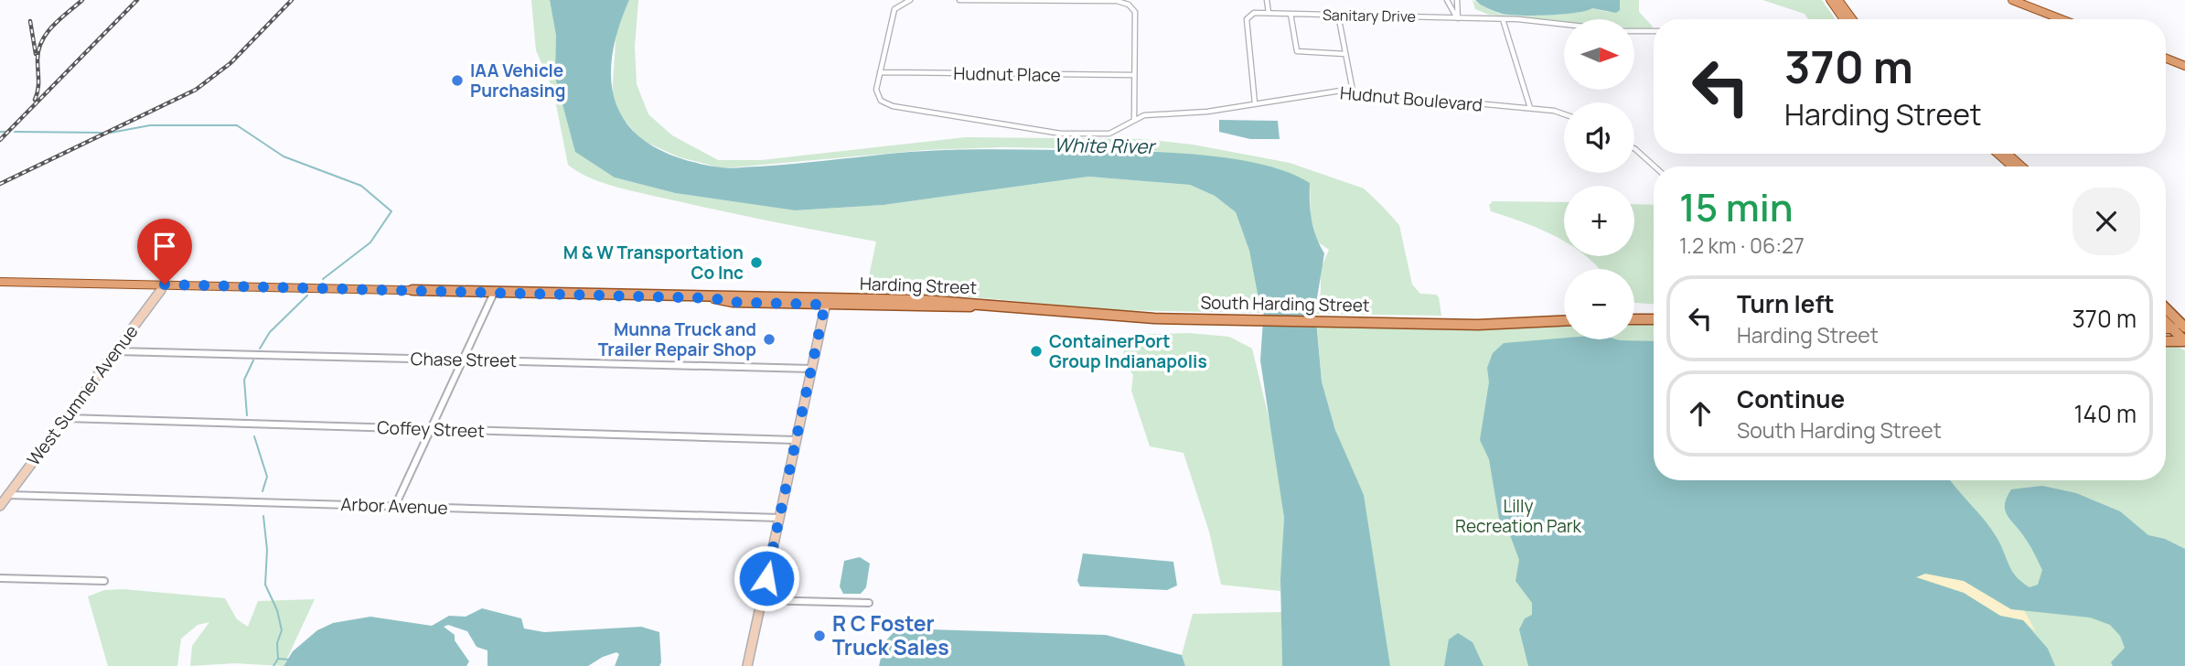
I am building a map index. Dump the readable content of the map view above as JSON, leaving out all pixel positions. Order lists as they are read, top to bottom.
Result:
{
  "streets": {
    "main road": ["Harding Street", "South Harding Street", "West Sumner Avenue"],
    "street": [
      "Sanitary Drive",
      "Hudnut Place",
      "Hudnut Boulevard",
      "Chase Street",
      "Coffey Street",
      "Arbor Avenue"
    ]
  },
  "crossings": [
    ["Hudnut Place", "Hudnut Boulevard"],
    ["Harding Street", "South Harding Street"],
    ["Chase Street", "West Sumner Avenue"],
    ["West Sumner Avenue", "Coffey Street"],
    ["West Sumner Avenue", "Arbor Avenue"]
  ],
  "water": ["White River"],
  "parks": ["Lilly Recreation Park"],
  "places": [
    "IAA Vehicle Purchasing",
    "M & W Transportation Co Inc",
    "Munna Truck and Trailer Repair Shop",
    "ContainerPort Group Indianapolis",
    "R C Foster Truck Sales"
  ],
  "north": "right",
  "page": {
    "map_buttons": ["+", "−"],
    "turn": ["370 m", "Harding Street"],
    "heading": ["15 min", "1.2 km · 06:27"],
    "list": [
      {
        "name": "Turn left",
        "note": "Harding Street",
        "value": "370 m"
      },
      {
        "name": "Continue",
        "note": "South Harding Street",
        "value": "140 m"
      }
    ]
  }
}
